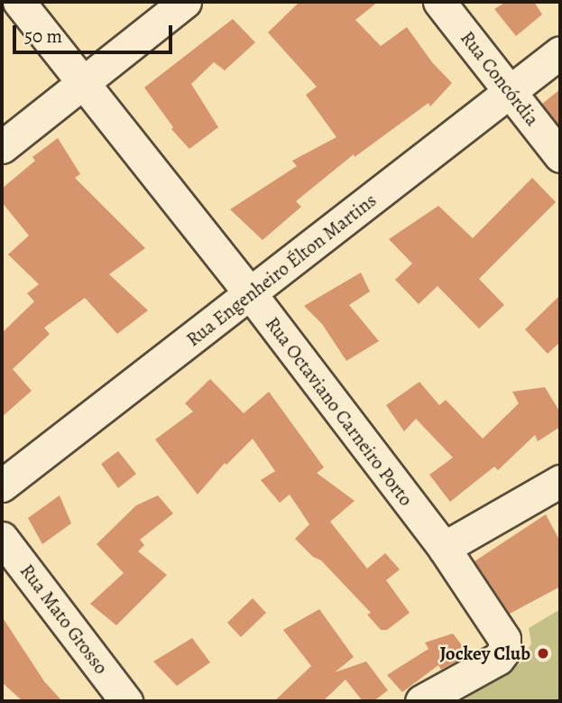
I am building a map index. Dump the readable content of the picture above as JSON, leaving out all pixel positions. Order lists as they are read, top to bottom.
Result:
{
  "streets": {
    "street": [
      "Rua Concórdia",
      "Rua Engenheiro Élton Martins",
      "Rua Octaviano Carneiro Porto",
      "Rua Mato Grosso"
    ]
  },
  "crossings": [
    ["Rua Concórdia", "Rua Engenheiro Élton Martins"],
    ["Rua Engenheiro Élton Martins", "Rua Octaviano Carneiro Porto"]
  ],
  "places": ["Jockey Club"],
  "scale_bar": "50 m"
}
